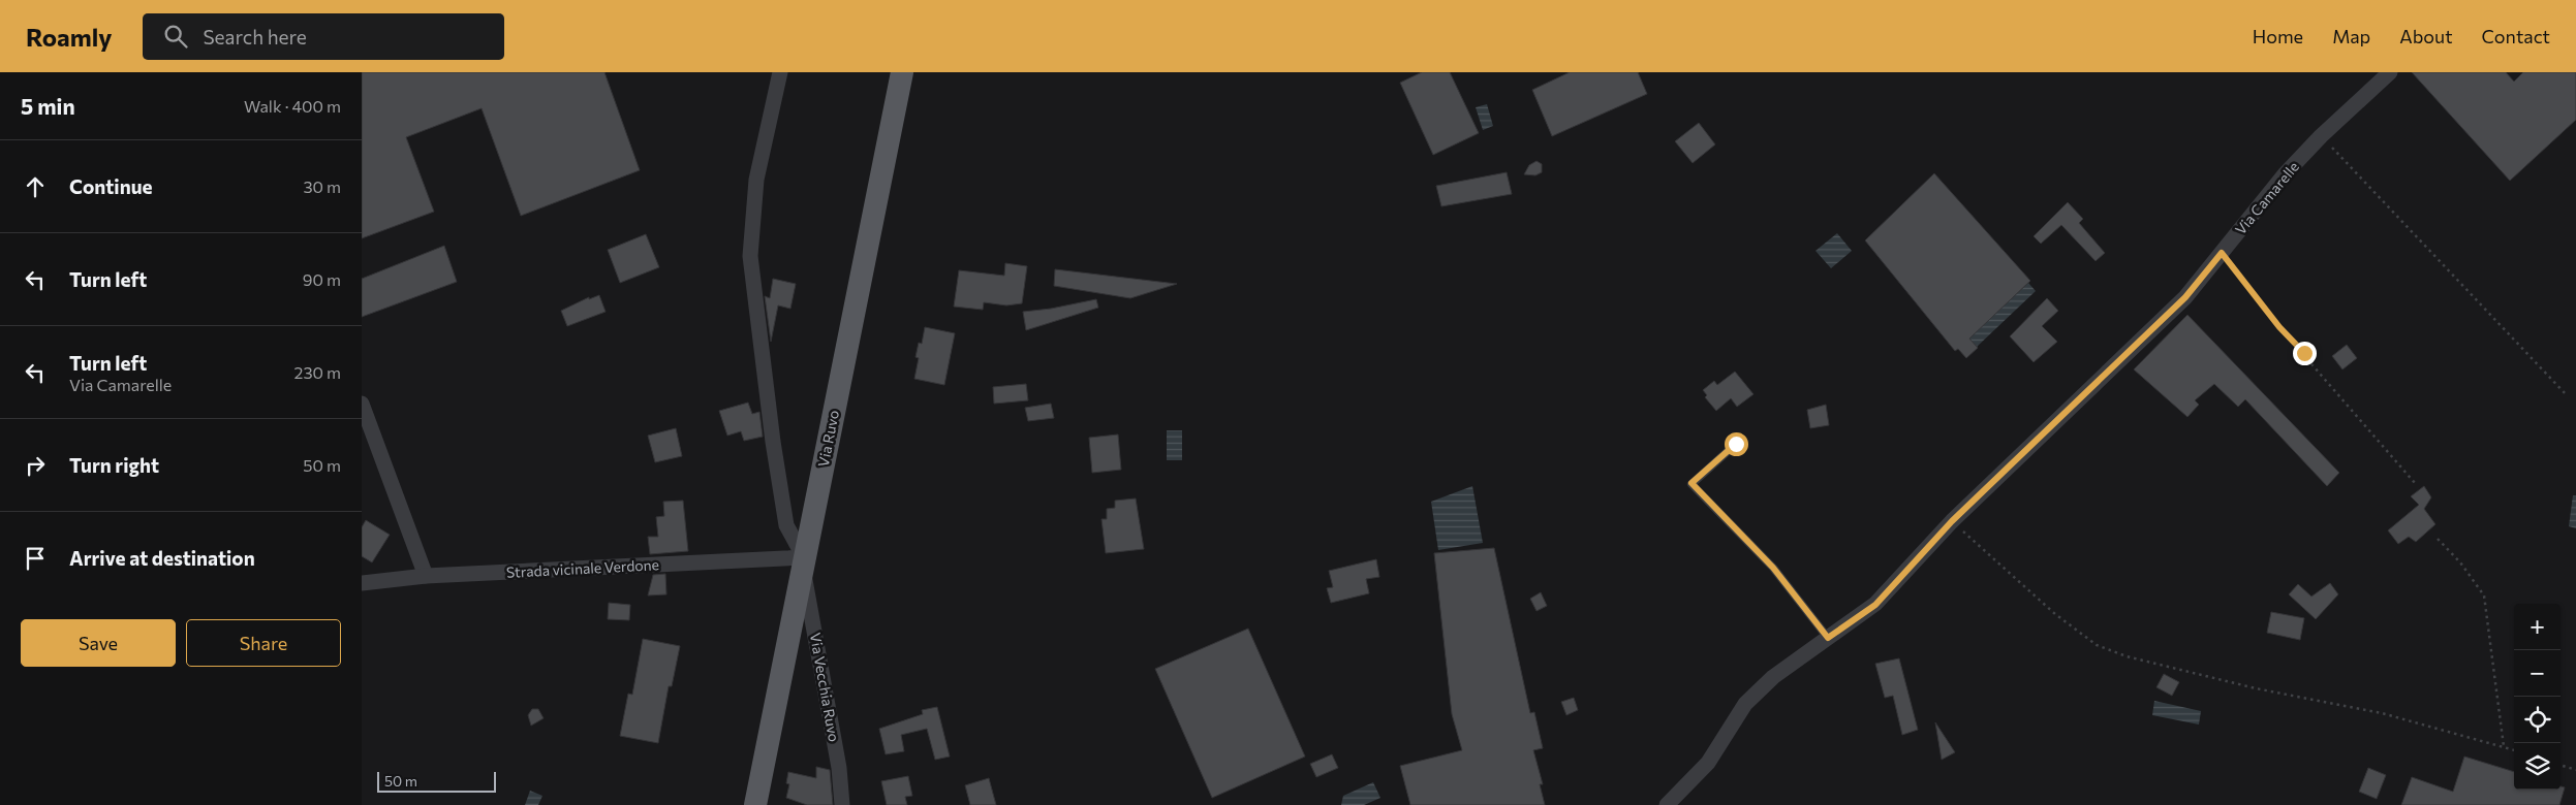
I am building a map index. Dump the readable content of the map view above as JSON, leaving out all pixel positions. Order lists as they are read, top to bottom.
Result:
{
  "streets": {
    "main road": ["Via Ruvo"],
    "street": ["Via Camarelle", "Strada vicinale Verdone", "Via Vecchia Ruvo"]
  },
  "crossings": [
    ["Via Ruvo", "Strada vicinale Verdone"],
    ["Via Ruvo", "Via Vecchia Ruvo"],
    ["Strada vicinale Verdone", "Via Vecchia Ruvo"]
  ],
  "scale_bar": "50 m",
  "page": {
    "header": "Roamly",
    "search": "Search here",
    "nav": [
      "Home",
      "Map",
      "About",
      "Contact"
    ],
    "heading": ["5 min", "Walk · 400 m"],
    "list": [
      ["Continue", "30 m"],
      ["Turn left", "90 m"],
      ["Turn left", "Via Camarelle", "230 m"],
      ["Turn right", "50 m"],
      "Arrive at destination"
    ],
    "buttons": ["Save", "Share"],
    "map_buttons": ["+", "−"],
    "scale": "50 m"
  }
}
